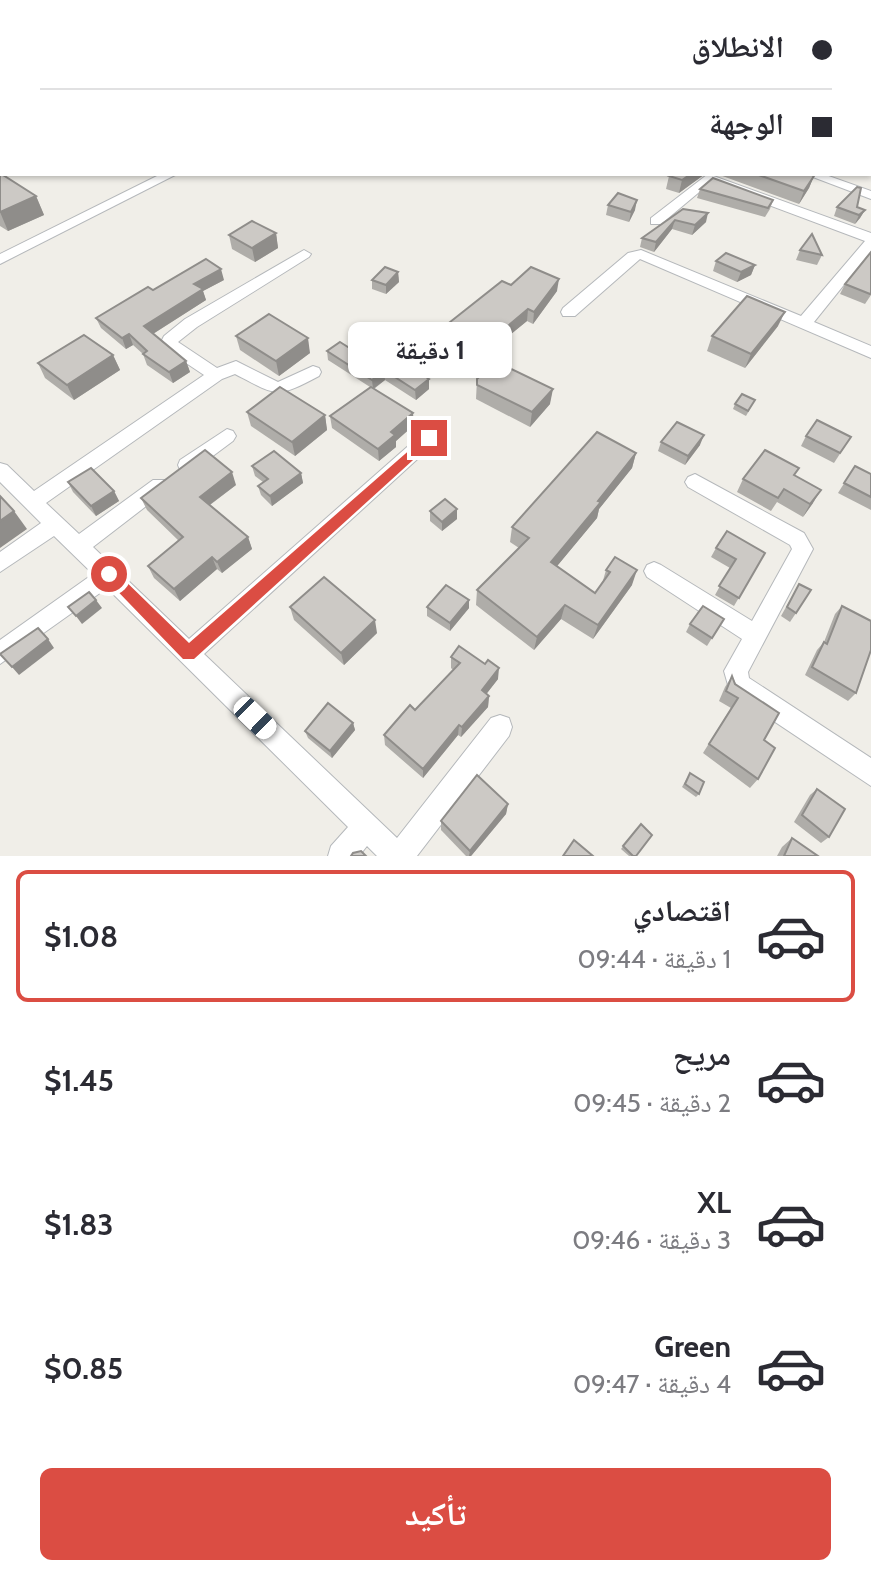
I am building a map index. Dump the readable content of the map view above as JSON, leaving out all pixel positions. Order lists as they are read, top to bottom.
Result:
{
  "page": {
    "banner": ["الانطلاق", "الوجهة"],
    "bubble": "1 دقيقة",
    "list": [
      {
        "name": "اقتصادي",
        "note": "1 دقيقة · 09:44",
        "value": "$1.08"
      },
      {
        "name": "مريح",
        "note": "2 دقيقة · 09:45",
        "value": "$1.45"
      },
      {
        "name": "XL",
        "note": "3 دقيقة · 09:46",
        "value": "$1.83"
      },
      {
        "name": "Green",
        "note": "4 دقيقة · 09:47",
        "value": "$0.85"
      }
    ],
    "buttons": "تأكيد"
  }
}
